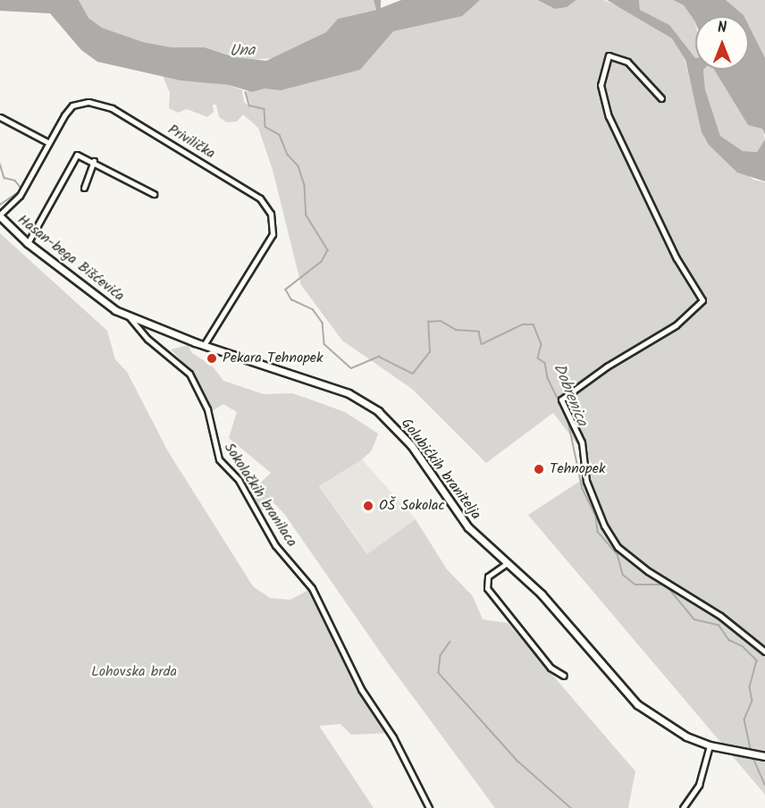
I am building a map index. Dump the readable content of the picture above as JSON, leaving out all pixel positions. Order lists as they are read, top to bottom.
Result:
{
  "streets": {
    "street": [
      "Privilička",
      "Hasan-bega Bišćevića",
      "Golubićkih branitelja",
      "Sokolačkih branilaca"
    ]
  },
  "crossings": [
    ["Privilička", "Hasan-bega Bišćevića"],
    ["Privilička", "Golubićkih branitelja"],
    ["Hasan-bega Bišćevića", "Golubićkih branitelja"],
    ["Hasan-bega Bišćevića", "Sokolačkih branilaca"],
    ["Golubićkih branitelja", "Sokolačkih branilaca"]
  ],
  "water": ["Una", "Dobrenica"],
  "parks": ["Lohovska brda"],
  "places": ["Pekara Tehnopek", "Tehnopek", "OŠ Sokolac"],
  "north": "top"
}
